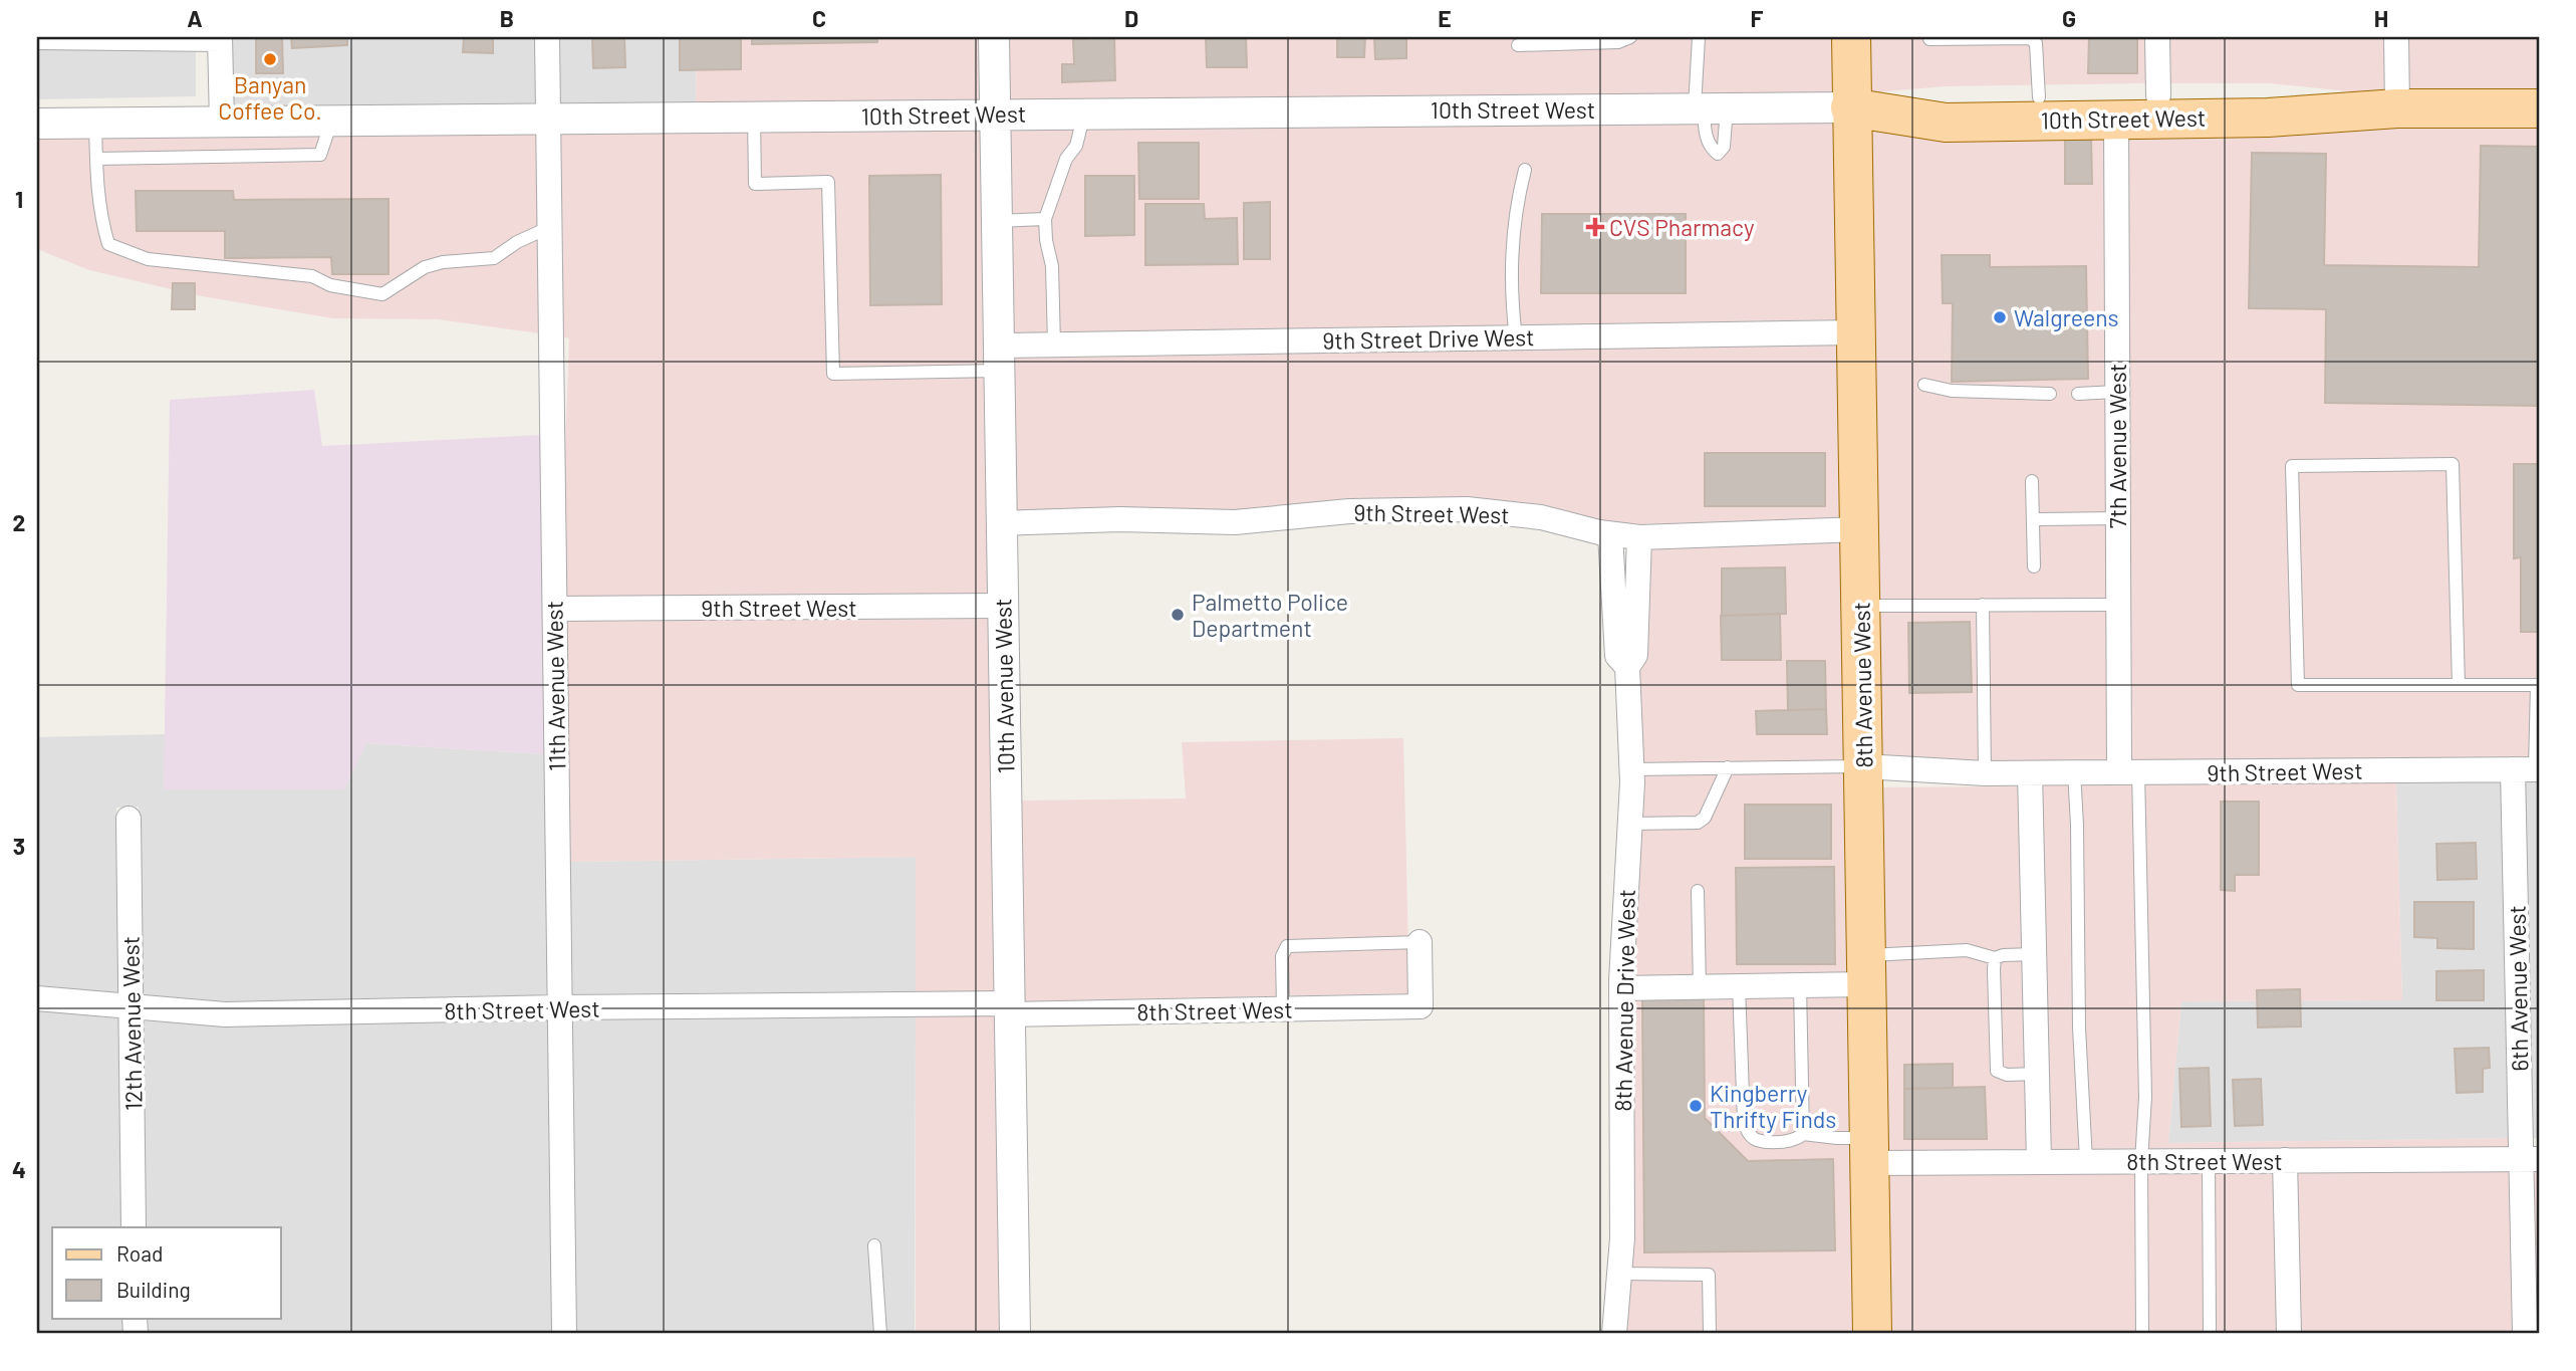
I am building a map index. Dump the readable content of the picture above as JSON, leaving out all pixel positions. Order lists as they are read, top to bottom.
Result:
{
  "streets": {
    "main road": ["10th Street West", "8th Avenue West"],
    "street": [
      "9th Street Drive West",
      "7th Avenue West",
      "9th Street West",
      "11th Avenue West",
      "10th Avenue West",
      "6th Avenue West",
      "8th Avenue Drive West",
      "8th Street West",
      "12th Avenue West"
    ]
  },
  "crossings": [
    ["10th Street West", "7th Avenue West"],
    ["10th Street West", "8th Avenue West"],
    ["10th Street West", "11th Avenue West"],
    ["10th Street West", "10th Avenue West"],
    ["9th Street Drive West", "8th Avenue West"],
    ["9th Street Drive West", "10th Avenue West"],
    ["7th Avenue West", "9th Street West"],
    ["9th Street West", "8th Avenue West"],
    ["9th Street West", "11th Avenue West"],
    ["9th Street West", "10th Avenue West"],
    ["9th Street West", "6th Avenue West"],
    ["9th Street West", "8th Avenue Drive West"],
    ["8th Avenue West", "8th Street West"],
    ["11th Avenue West", "8th Street West"],
    ["10th Avenue West", "8th Street West"],
    ["6th Avenue West", "8th Street West"],
    ["8th Street West", "12th Avenue West"]
  ],
  "places": {
    "other": [
      "Banyan Coffee Co.",
      "Walgreens",
      "Palmetto Police Department",
      "Kingberry Thrifty Finds"
    ],
    "health": ["CVS Pharmacy"]
  },
  "legend": ["Road", "Building"],
  "grid": {
    "columns": [
      "A",
      "B",
      "C",
      "D",
      "E",
      "F",
      "G",
      "H"
    ],
    "rows": [
      "1",
      "2",
      "3",
      "4"
    ]
  }
}
